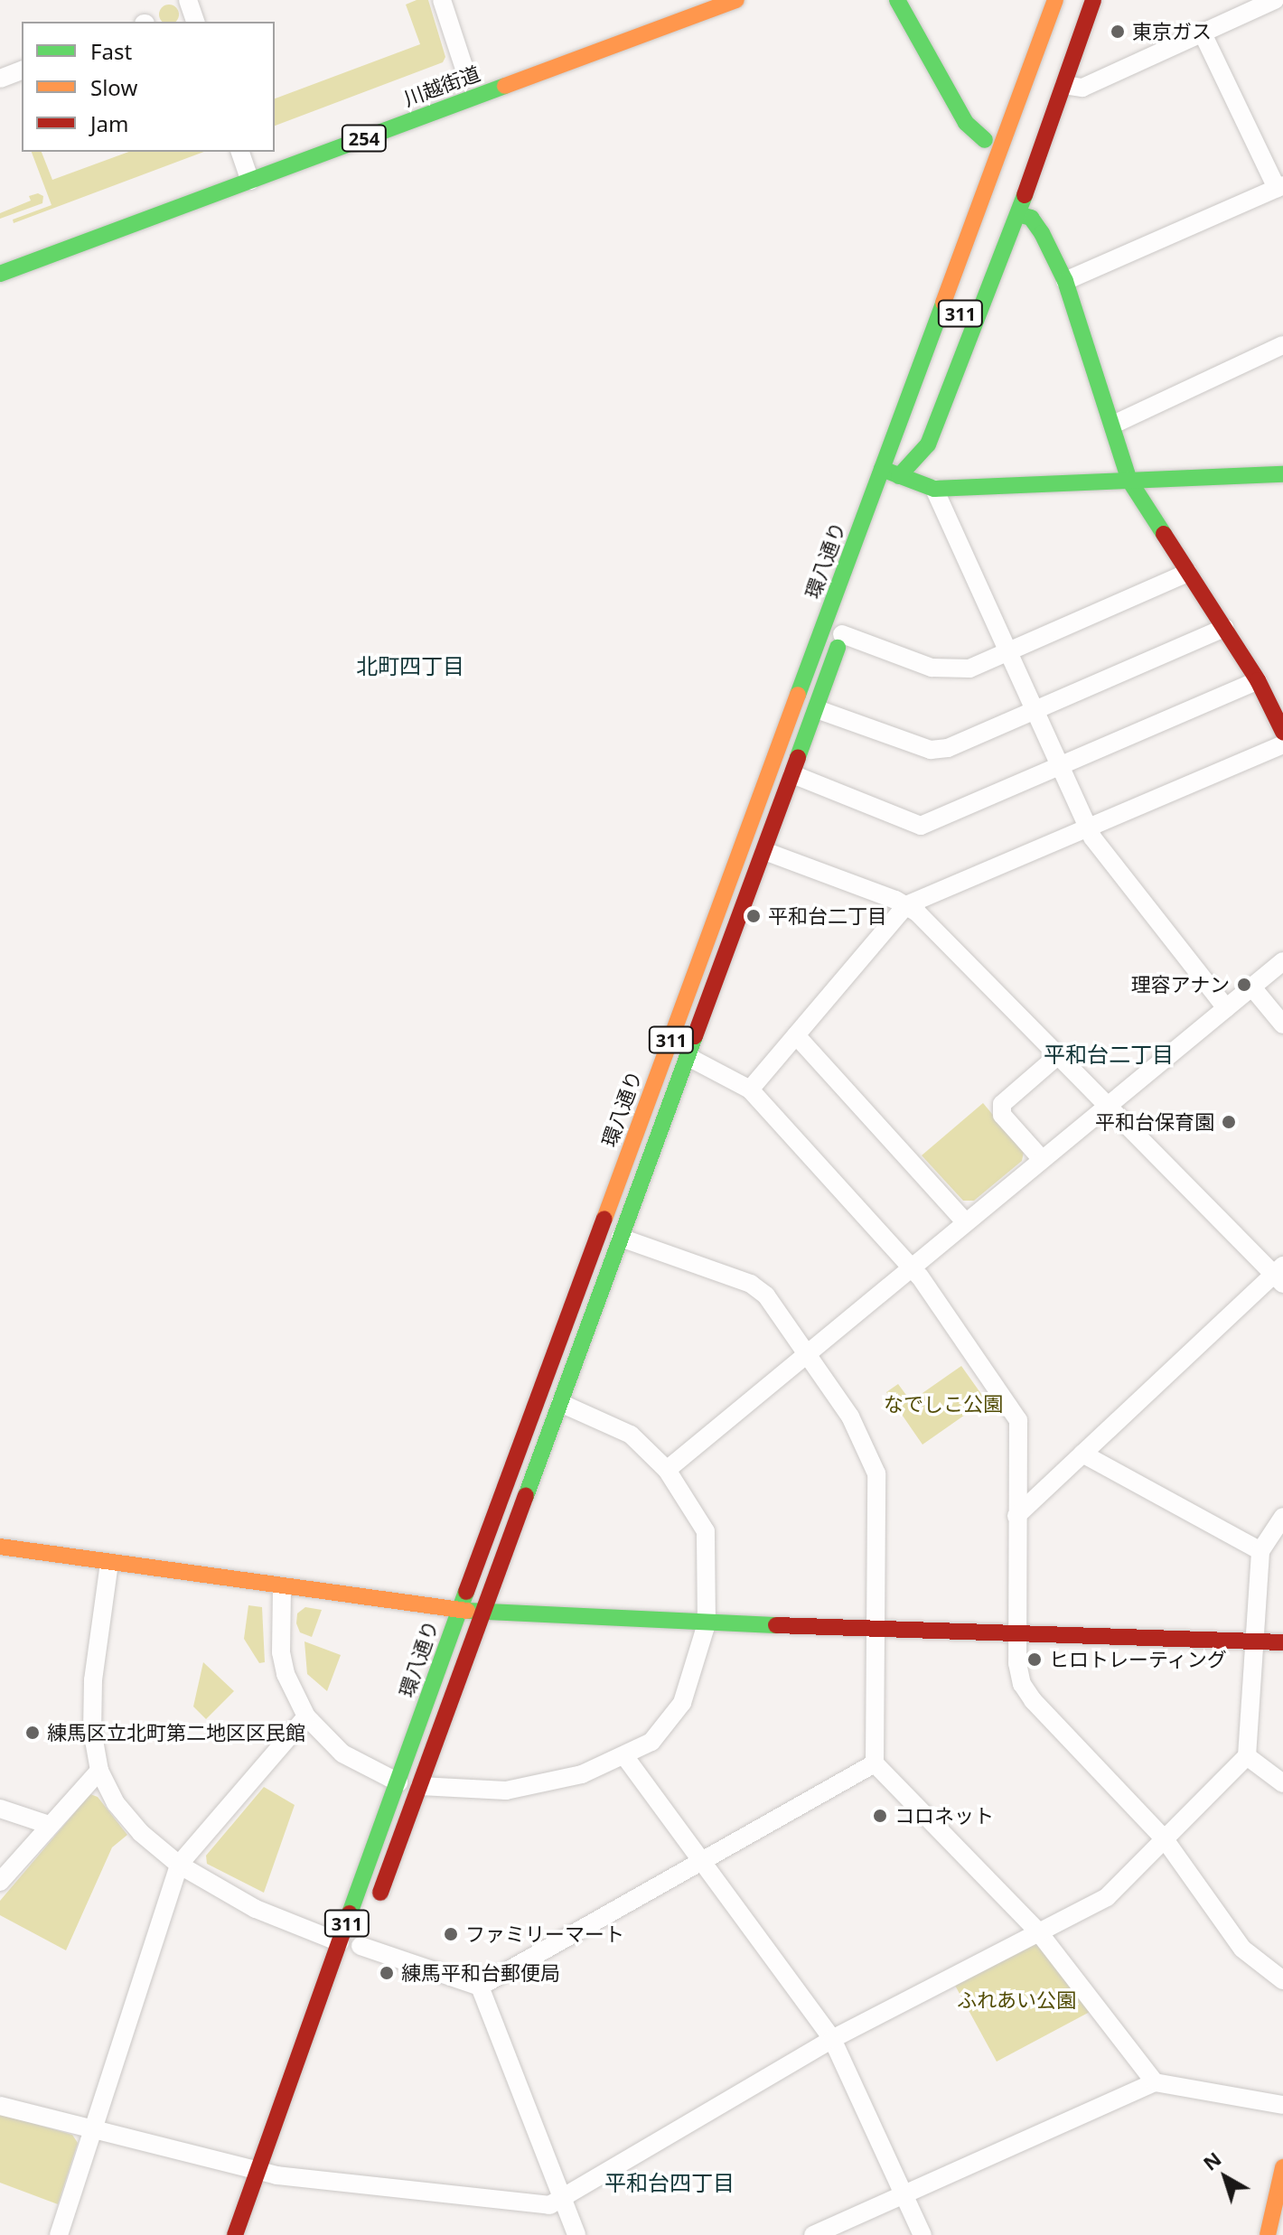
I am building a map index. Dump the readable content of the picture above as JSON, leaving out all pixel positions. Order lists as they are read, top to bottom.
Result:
{
  "streets": {
    "main road": [
      "川越街道",
      "254",
      "311",
      "環八通り"
    ]
  },
  "districts": ["北町四丁目", "平和台二丁目", "平和台四丁目"],
  "parks": ["なでしこ公園", "ふれあい公園"],
  "places": [
    "東京ガス",
    "平和台二丁目",
    "理容アナン",
    "平和台保育園",
    "ヒロトレーティング",
    "練馬区立北町第二地区区民館",
    "コロネット",
    "ファミリーマート",
    "練馬平和台郵便局"
  ],
  "legend": ["Fast", "Slow", "Jam"],
  "north": "top left"
}
